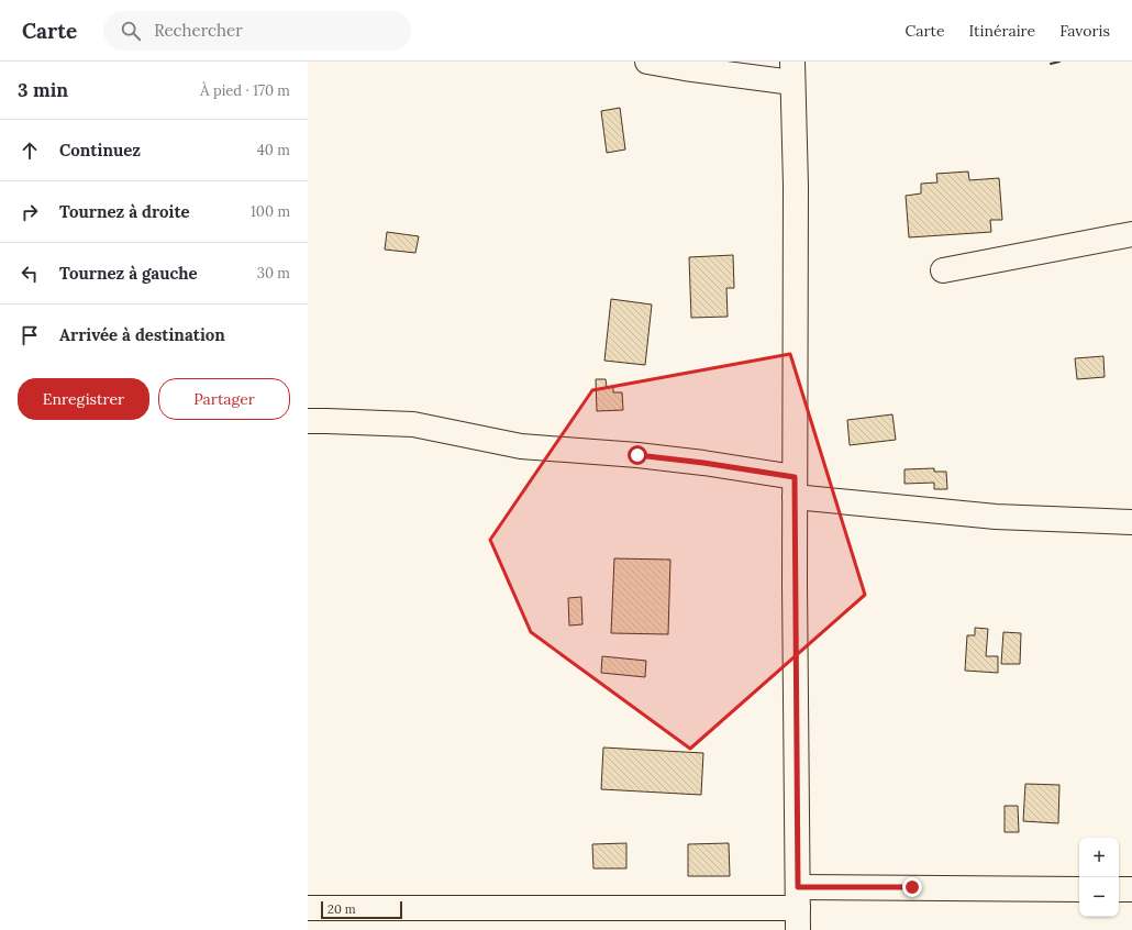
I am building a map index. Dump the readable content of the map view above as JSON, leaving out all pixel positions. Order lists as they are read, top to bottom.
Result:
{
  "scale_bar": "20 m",
  "page": {
    "header": "Carte",
    "search": "Rechercher",
    "nav": ["Carte", "Itinéraire", "Favoris"],
    "heading": ["3 min", "À pied · 170 m"],
    "list": [
      ["Continuez", "40 m"],
      ["Tournez à droite", "100 m"],
      ["Tournez à gauche", "30 m"],
      "Arrivée à destination"
    ],
    "buttons": ["Enregistrer", "Partager"],
    "map_buttons": ["+", "−"],
    "scale": "20 m"
  }
}
